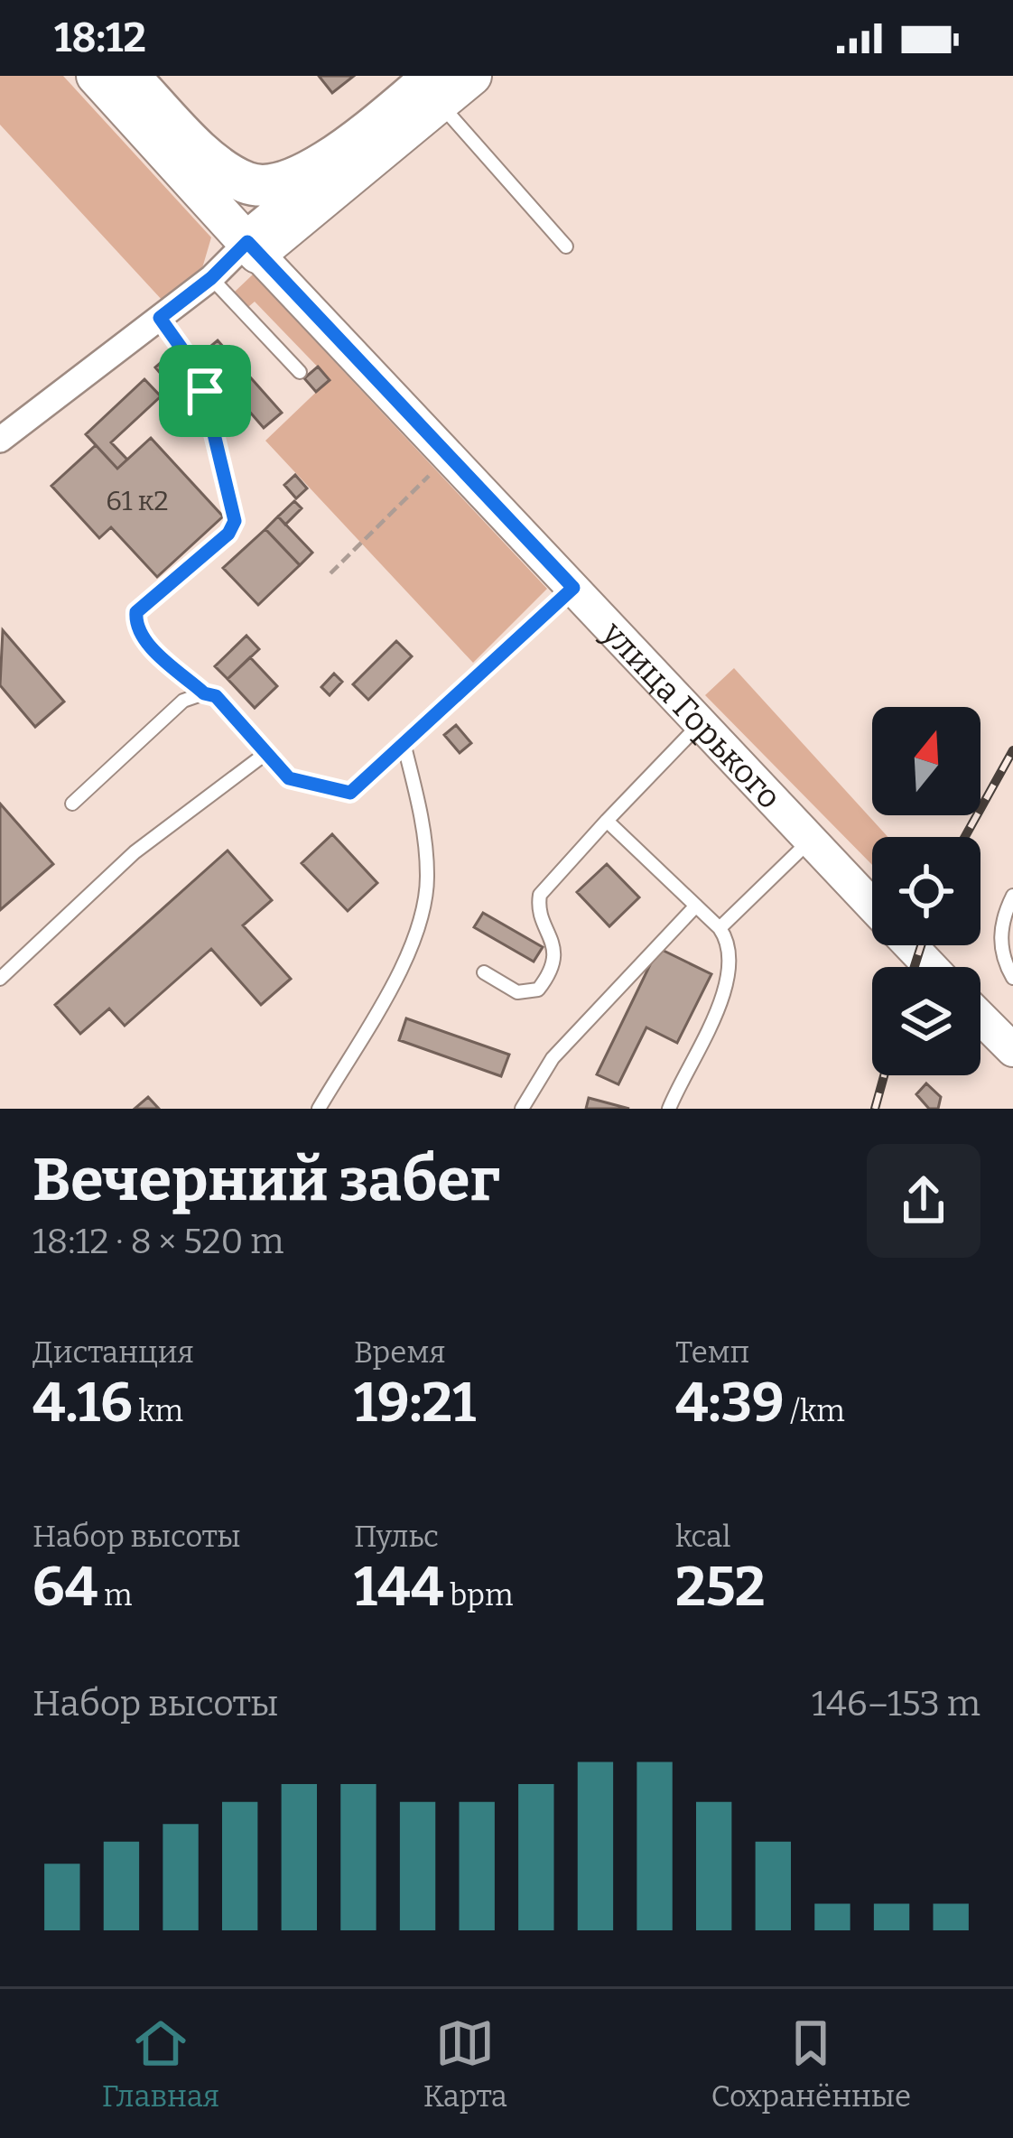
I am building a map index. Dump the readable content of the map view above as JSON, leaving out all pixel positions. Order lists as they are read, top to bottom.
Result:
{
  "streets": {
    "main road": ["улица Горького"]
  },
  "house_numbers": ["61 к2"],
  "north": "top",
  "page": {
    "status": "18:12",
    "heading": ["Вечерний забег", "18:12 · 8 × 520 m"],
    "stats": [
      ["Дистанция", "4.16 km"],
      ["Время", "19:21"],
      ["Темп", "4:39 /km"],
      ["Набор высоты", "64 m"],
      ["Пульс", "144 bpm"],
      ["kcal", "252"]
    ],
    "chart": ["Набор высоты", "146–153 m"],
    "tabs": ["Главная", "Карта", "Сохранённые"]
  }
}
